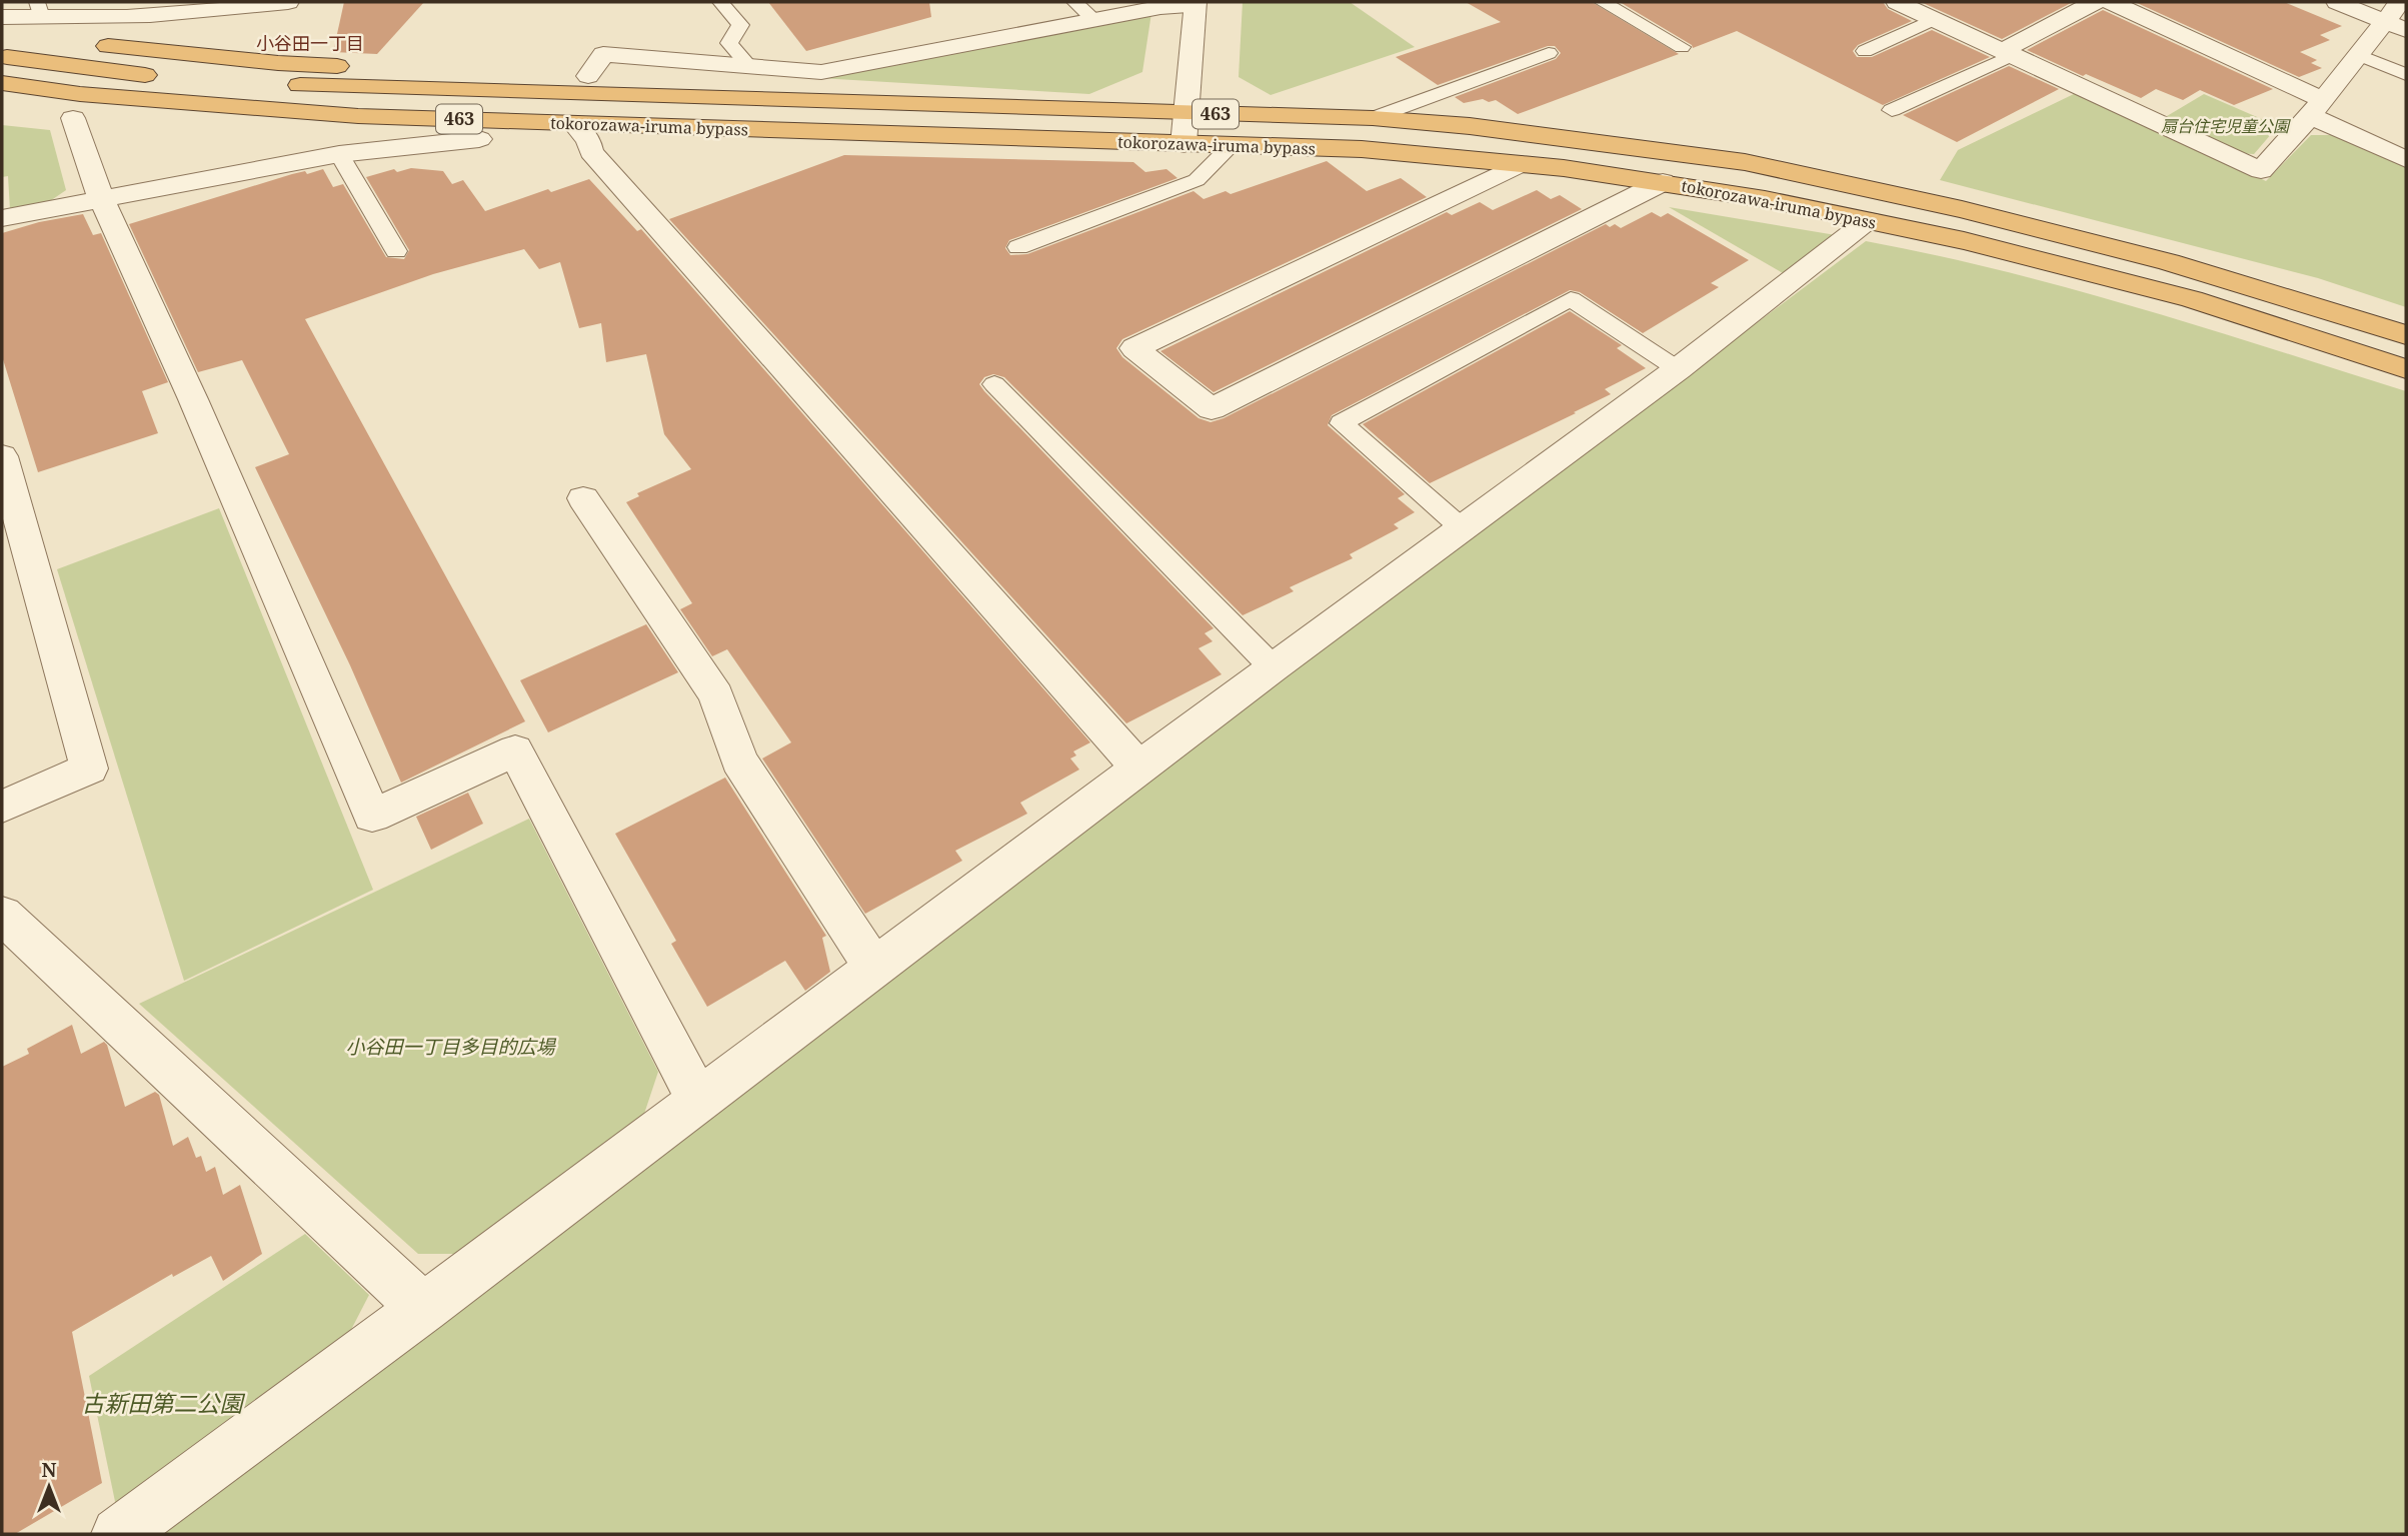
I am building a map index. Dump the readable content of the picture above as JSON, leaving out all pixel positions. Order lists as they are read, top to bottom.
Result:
{
  "streets": {
    "highway": ["463", "tokorozawa-iruma bypass"]
  },
  "crossings": [
    ["463", "tokorozawa-iruma bypass"]
  ],
  "districts": ["小谷田一丁目"],
  "parks": ["扇台住宅児童公園", "小谷田一丁目多目的広場", "古新田第二公園"],
  "north": "top"
}
